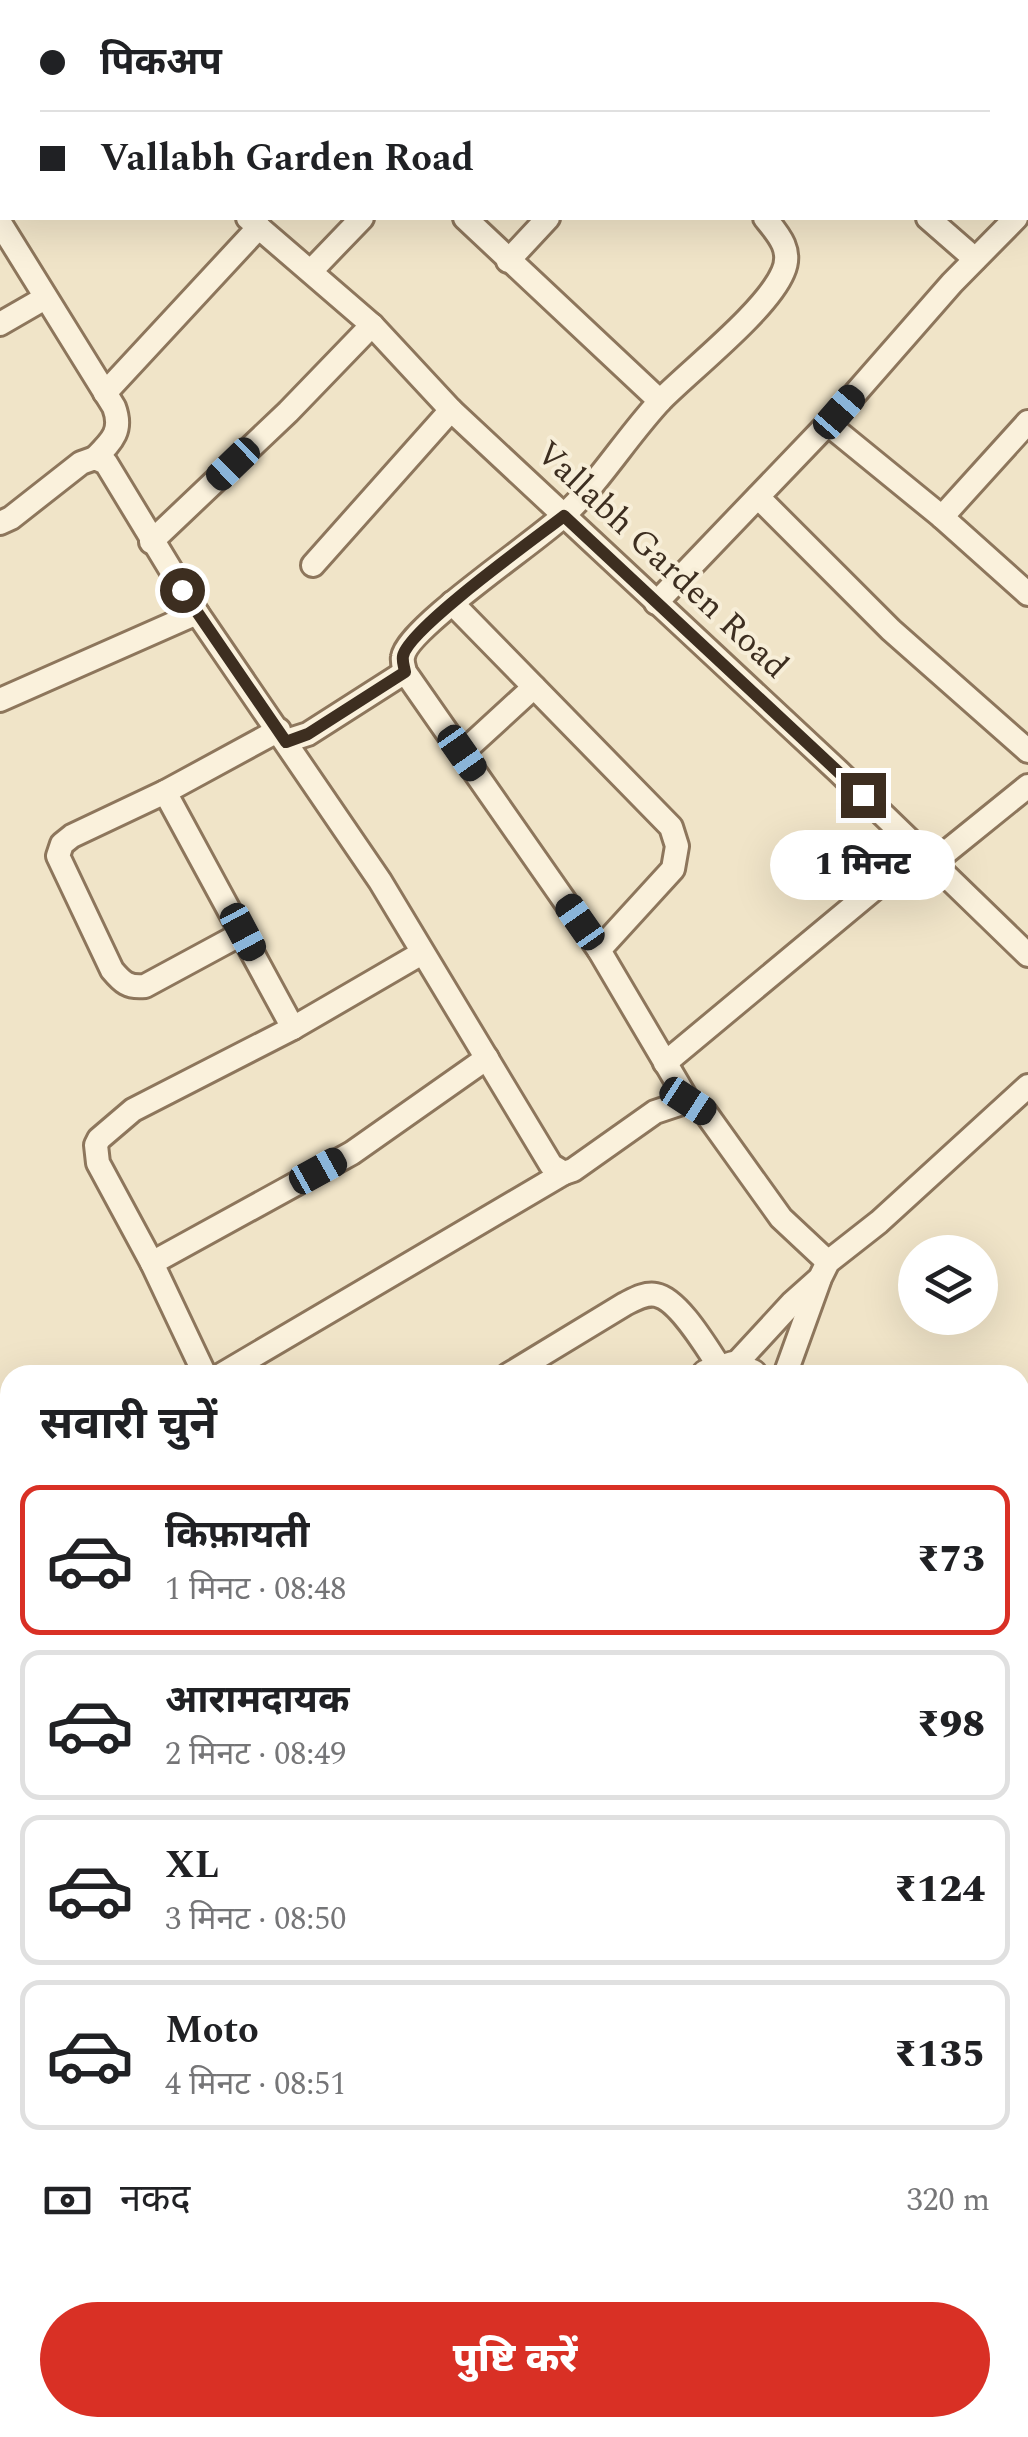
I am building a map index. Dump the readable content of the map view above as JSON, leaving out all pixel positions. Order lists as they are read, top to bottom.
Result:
{
  "streets": {
    "street": ["Vallabh Garden Road"]
  },
  "page": {
    "banner": ["पिकअप", "Vallabh Garden Road"],
    "bubble": "1 मिनट",
    "heading": "सवारी चुनें",
    "list": [
      {
        "name": "किफ़ायती",
        "note": "1 मिनट · 08:48",
        "value": "₹73"
      },
      {
        "name": "आरामदायक",
        "note": "2 मिनट · 08:49",
        "value": "₹98"
      },
      {
        "name": "XL",
        "note": "3 मिनट · 08:50",
        "value": "₹124"
      },
      {
        "name": "Moto",
        "note": "4 मिनट · 08:51",
        "value": "₹135"
      }
    ],
    "pay": ["नकद", "320 m"],
    "buttons": "पुष्टि करें"
  }
}
